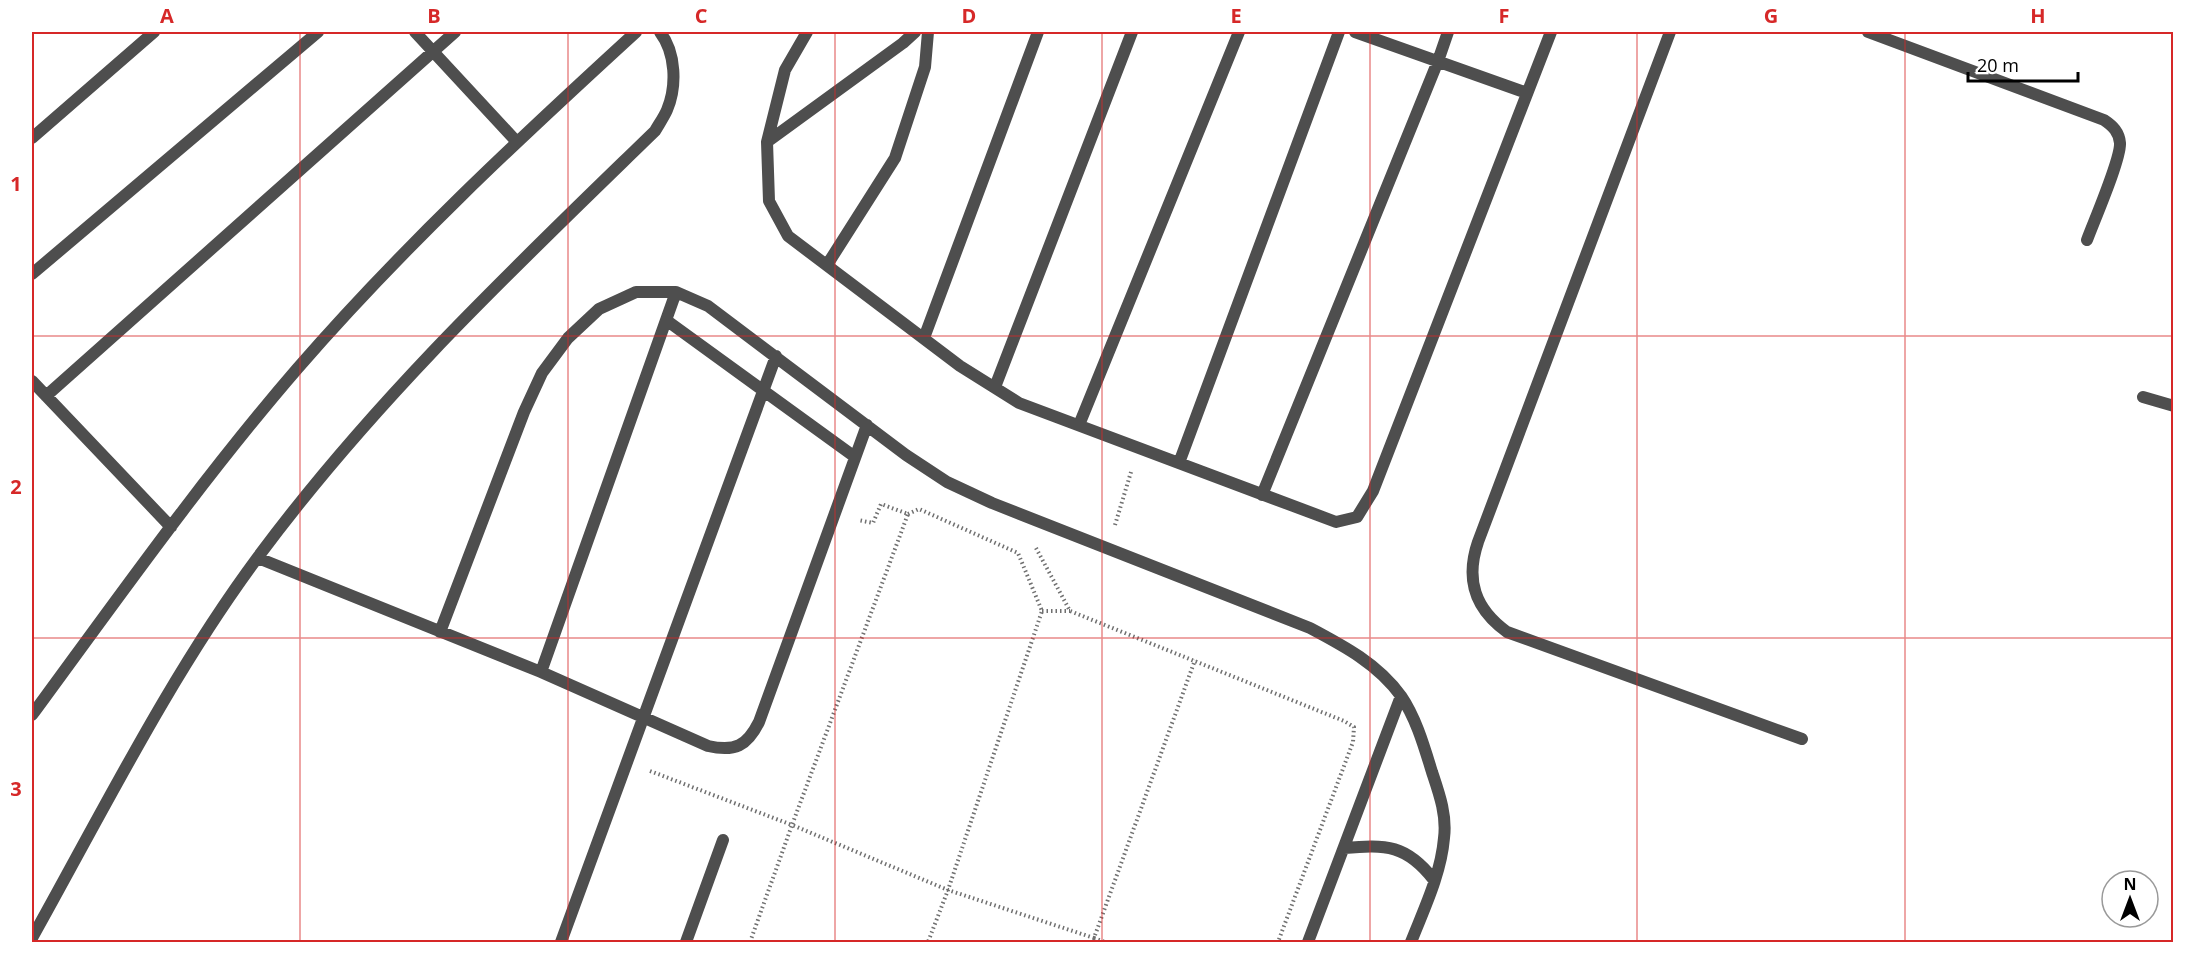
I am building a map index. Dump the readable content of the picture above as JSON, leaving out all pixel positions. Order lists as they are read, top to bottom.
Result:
{
  "scale_bar": "20 m",
  "north": "top",
  "grid": {
    "columns": [
      "A",
      "B",
      "C",
      "D",
      "E",
      "F",
      "G",
      "H"
    ],
    "rows": ["1", "2", "3"]
  }
}
